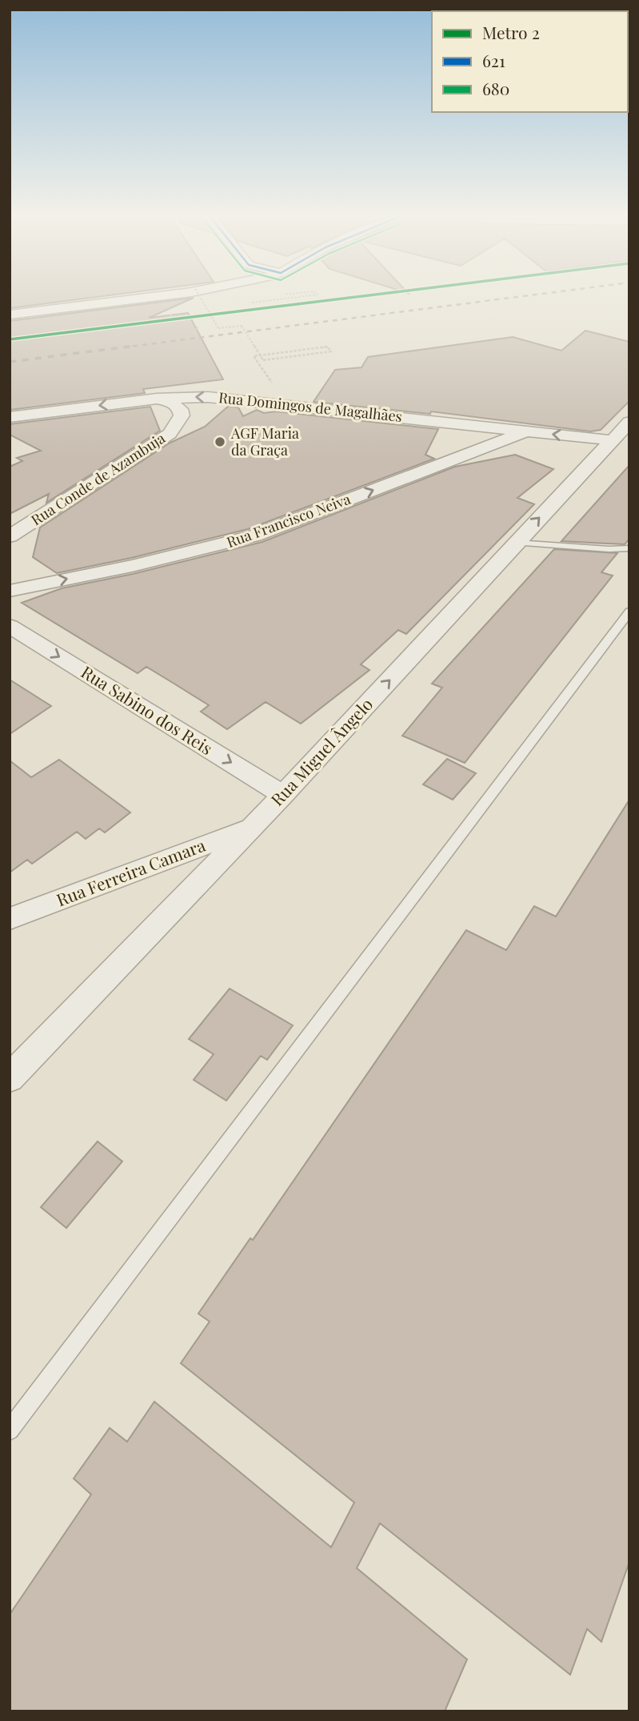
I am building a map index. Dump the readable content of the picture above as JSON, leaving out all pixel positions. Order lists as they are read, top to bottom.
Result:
{
  "streets": {
    "street": [
      "Rua Domingos de Magalhães",
      "Rua Conde de Azambuja",
      "Rua Francisco Neiva",
      "Rua Sabino dos Reis",
      "Rua Miguel Ângelo",
      "Rua Ferreira Camara"
    ]
  },
  "crossings": [
    ["Rua Domingos de Magalhães", "Rua Conde de Azambuja"],
    ["Rua Domingos de Magalhães", "Rua Francisco Neiva"],
    ["Rua Domingos de Magalhães", "Rua Miguel Ângelo"],
    ["Rua Sabino dos Reis", "Rua Miguel Ângelo"],
    ["Rua Miguel Ângelo", "Rua Ferreira Camara"]
  ],
  "one_way": ["Rua Francisco Neiva", "Rua Sabino dos Reis", "Rua Miguel Ângelo"],
  "places": ["AGF Maria da Graça"],
  "lines": ["metro line 2"],
  "legend": ["Metro 2", "621", "680"]
}
